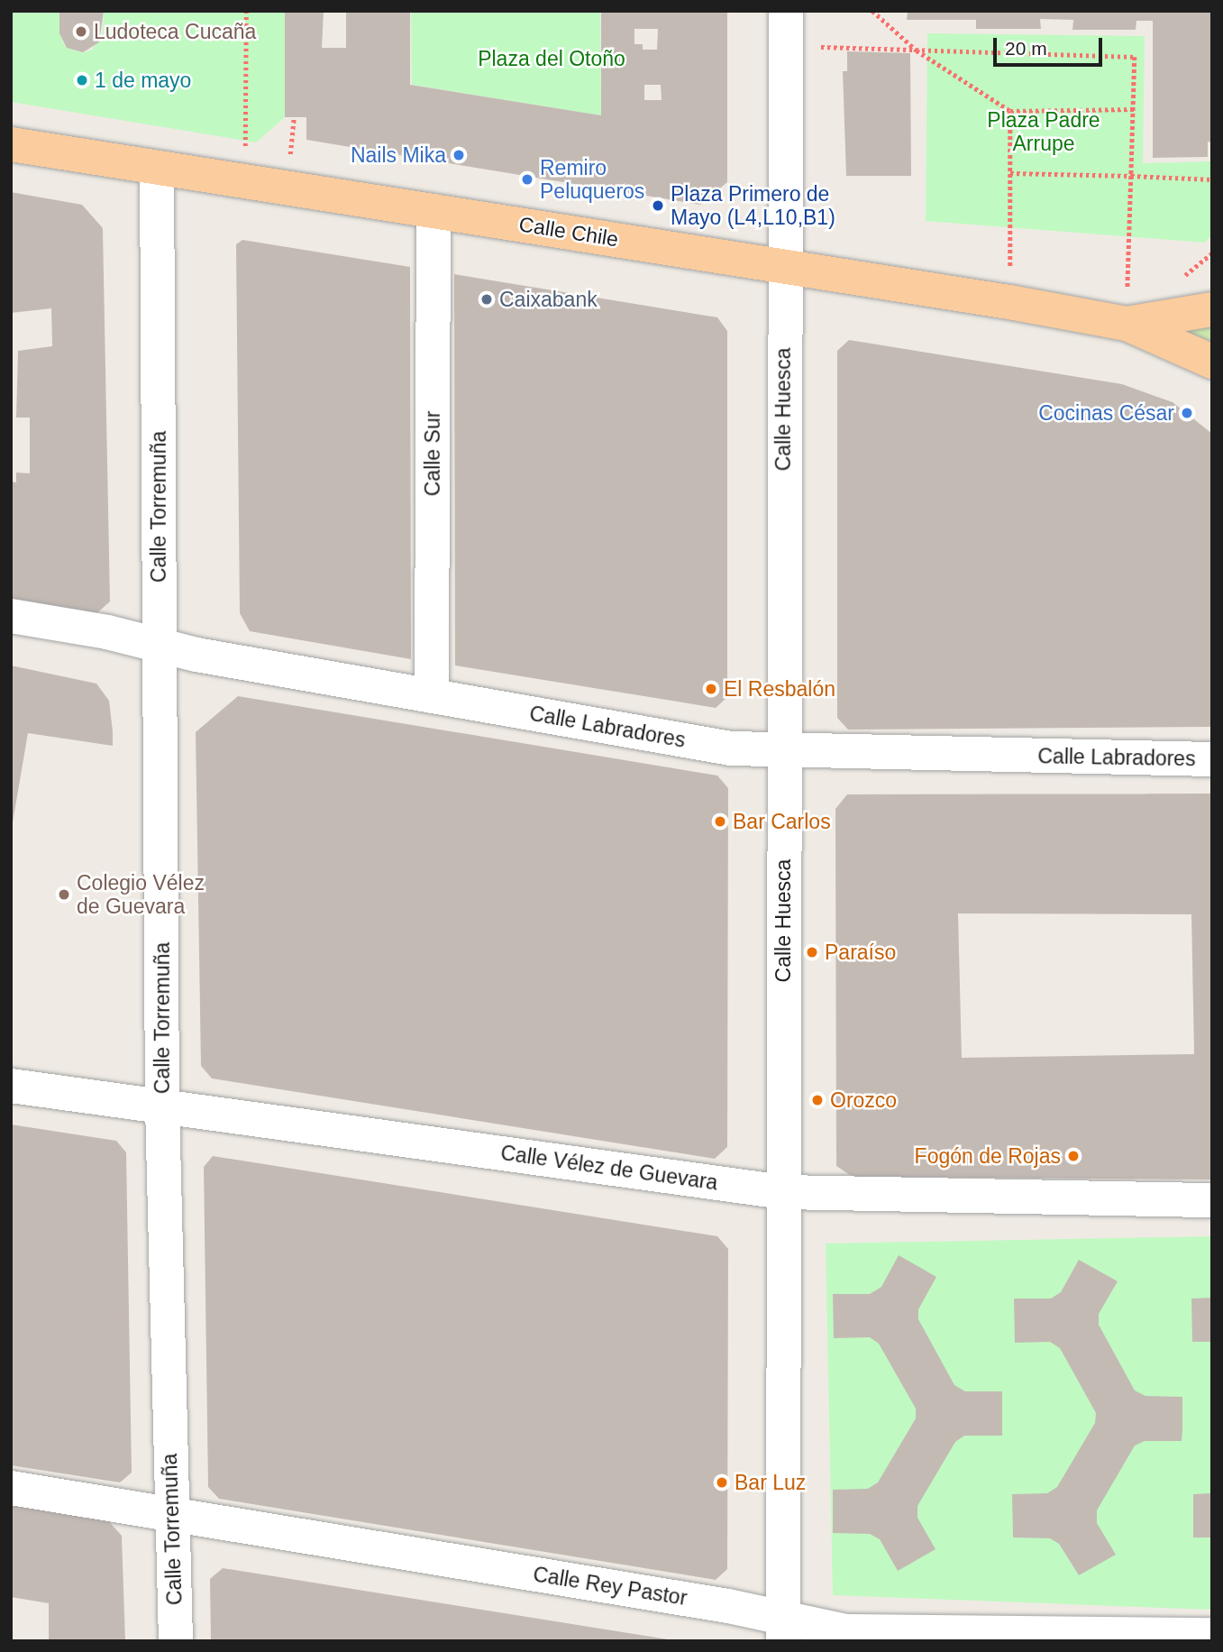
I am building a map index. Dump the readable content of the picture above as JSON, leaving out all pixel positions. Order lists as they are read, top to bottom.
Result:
{
  "streets": {
    "main road": ["Calle Chile"],
    "street": [
      "Calle Huesca",
      "Calle Sur",
      "Calle Torremuña",
      "Calle Labradores",
      "Calle Vélez de Guevara",
      "Calle Rey Pastor"
    ]
  },
  "crossings": [
    ["Calle Chile", "Calle Huesca"],
    ["Calle Chile", "Calle Sur"],
    ["Calle Chile", "Calle Torremuña"],
    ["Calle Huesca", "Calle Labradores"],
    ["Calle Huesca", "Calle Vélez de Guevara"],
    ["Calle Huesca", "Calle Rey Pastor"],
    ["Calle Sur", "Calle Labradores"],
    ["Calle Torremuña", "Calle Labradores"],
    ["Calle Torremuña", "Calle Vélez de Guevara"],
    ["Calle Torremuña", "Calle Rey Pastor"]
  ],
  "parks": ["Plaza del Otoño", "Plaza Padre Arrupe"],
  "places": [
    "Ludoteca Cucaña",
    "1 de mayo",
    "Nails Mika",
    "Remiro Peluqueros",
    "Plaza Primero de Mayo (L4,L10,B1)",
    "Caixabank",
    "Cocinas César",
    "El Resbalón",
    "Bar Carlos",
    "Colegio Vélez de Guevara",
    "Paraíso",
    "Orozco",
    "Fogón de Rojas",
    "Bar Luz"
  ],
  "scale_bar": "20 m"
}
